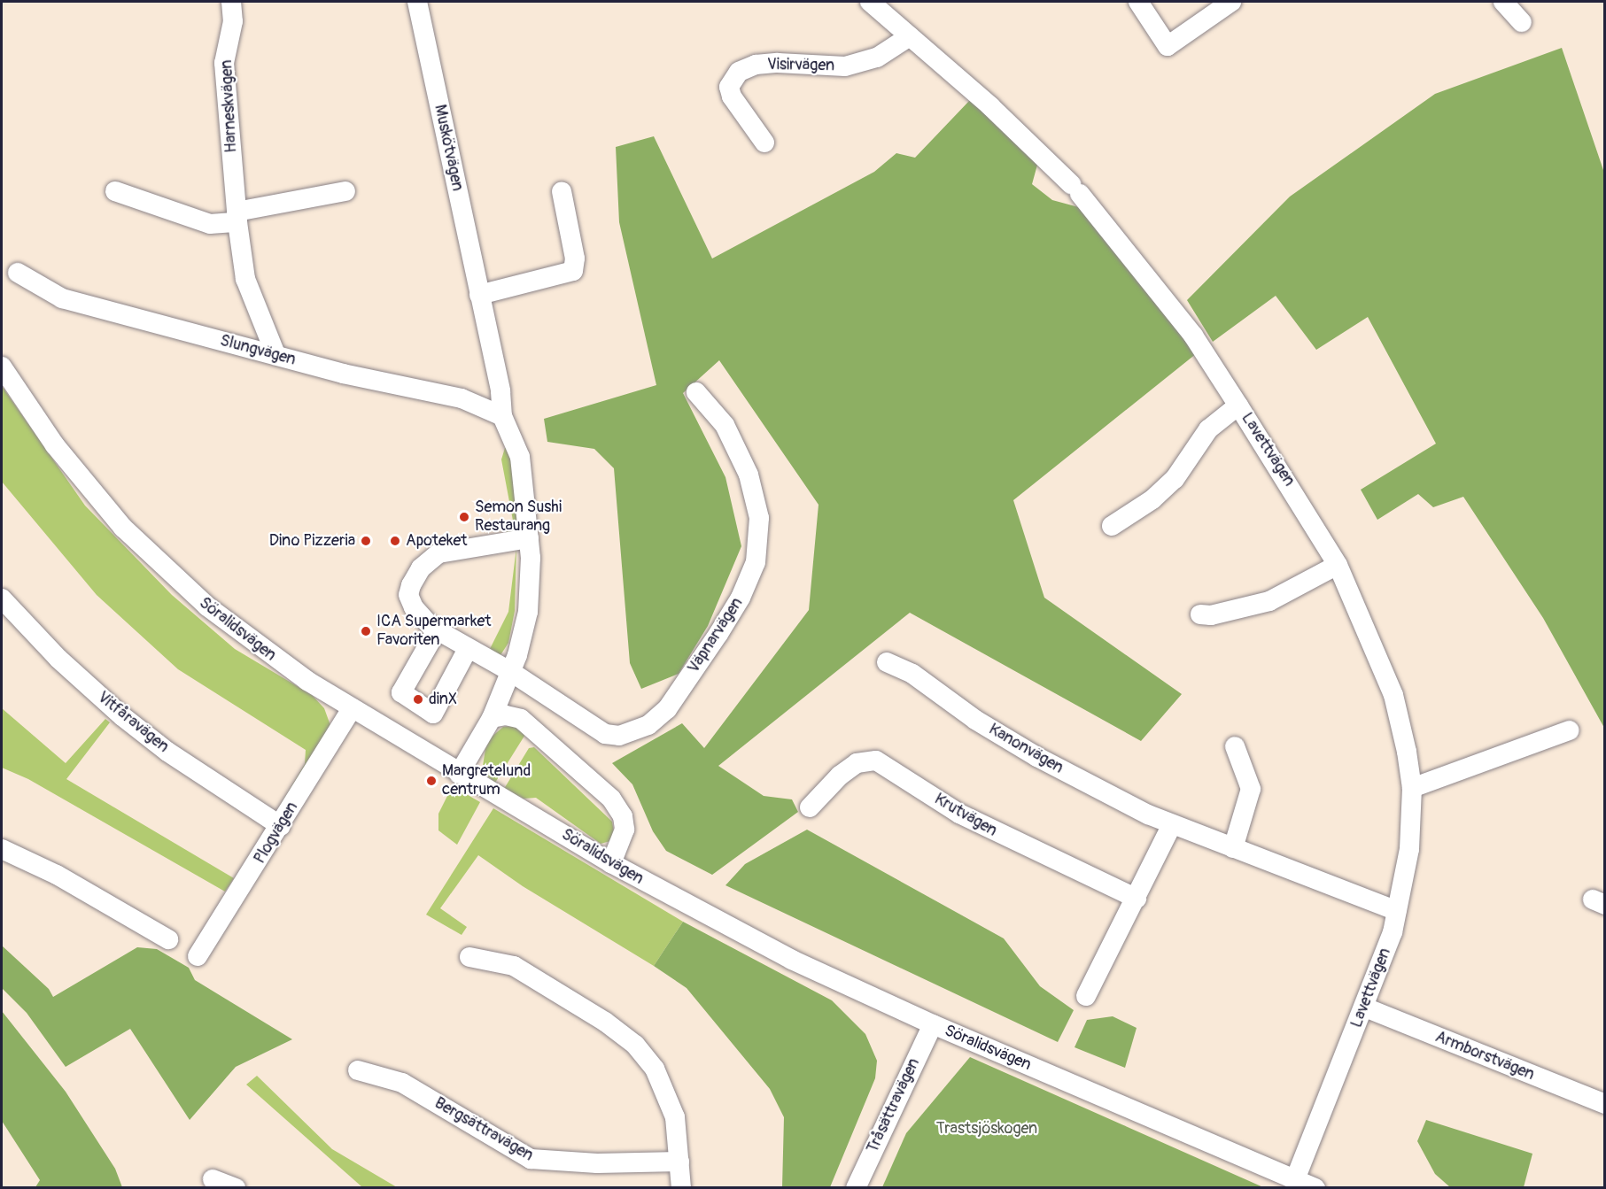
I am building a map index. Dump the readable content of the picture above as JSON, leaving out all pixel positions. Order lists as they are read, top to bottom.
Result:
{
  "streets": {
    "street": [
      "Visirvägen",
      "Harneskvägen",
      "Muskötvägen",
      "Slungvägen",
      "Lavettvägen",
      "Söralidsvägen",
      "Väpnarvägen",
      "Vitfåravägen",
      "Kanonvägen",
      "Krutvägen",
      "Plogvägen",
      "Armborstvägen",
      "Tråsättravägen",
      "Bergsättravägen"
    ]
  },
  "crossings": [
    ["Harneskvägen", "Slungvägen"],
    ["Muskötvägen", "Slungvägen"],
    ["Muskötvägen", "Söralidsvägen"],
    ["Muskötvägen", "Väpnarvägen"],
    ["Lavettvägen", "Söralidsvägen"],
    ["Lavettvägen", "Kanonvägen"],
    ["Lavettvägen", "Armborstvägen"],
    ["Söralidsvägen", "Plogvägen"],
    ["Söralidsvägen", "Tråsättravägen"],
    ["Vitfåravägen", "Plogvägen"]
  ],
  "parks": ["Trastsjöskogen"],
  "places": [
    "Semon Sushi Restaurang",
    "Dino Pizzeria",
    "Apoteket",
    "ICA Supermarket Favoriten",
    "dinX",
    "Margretelund centrum"
  ]
}
